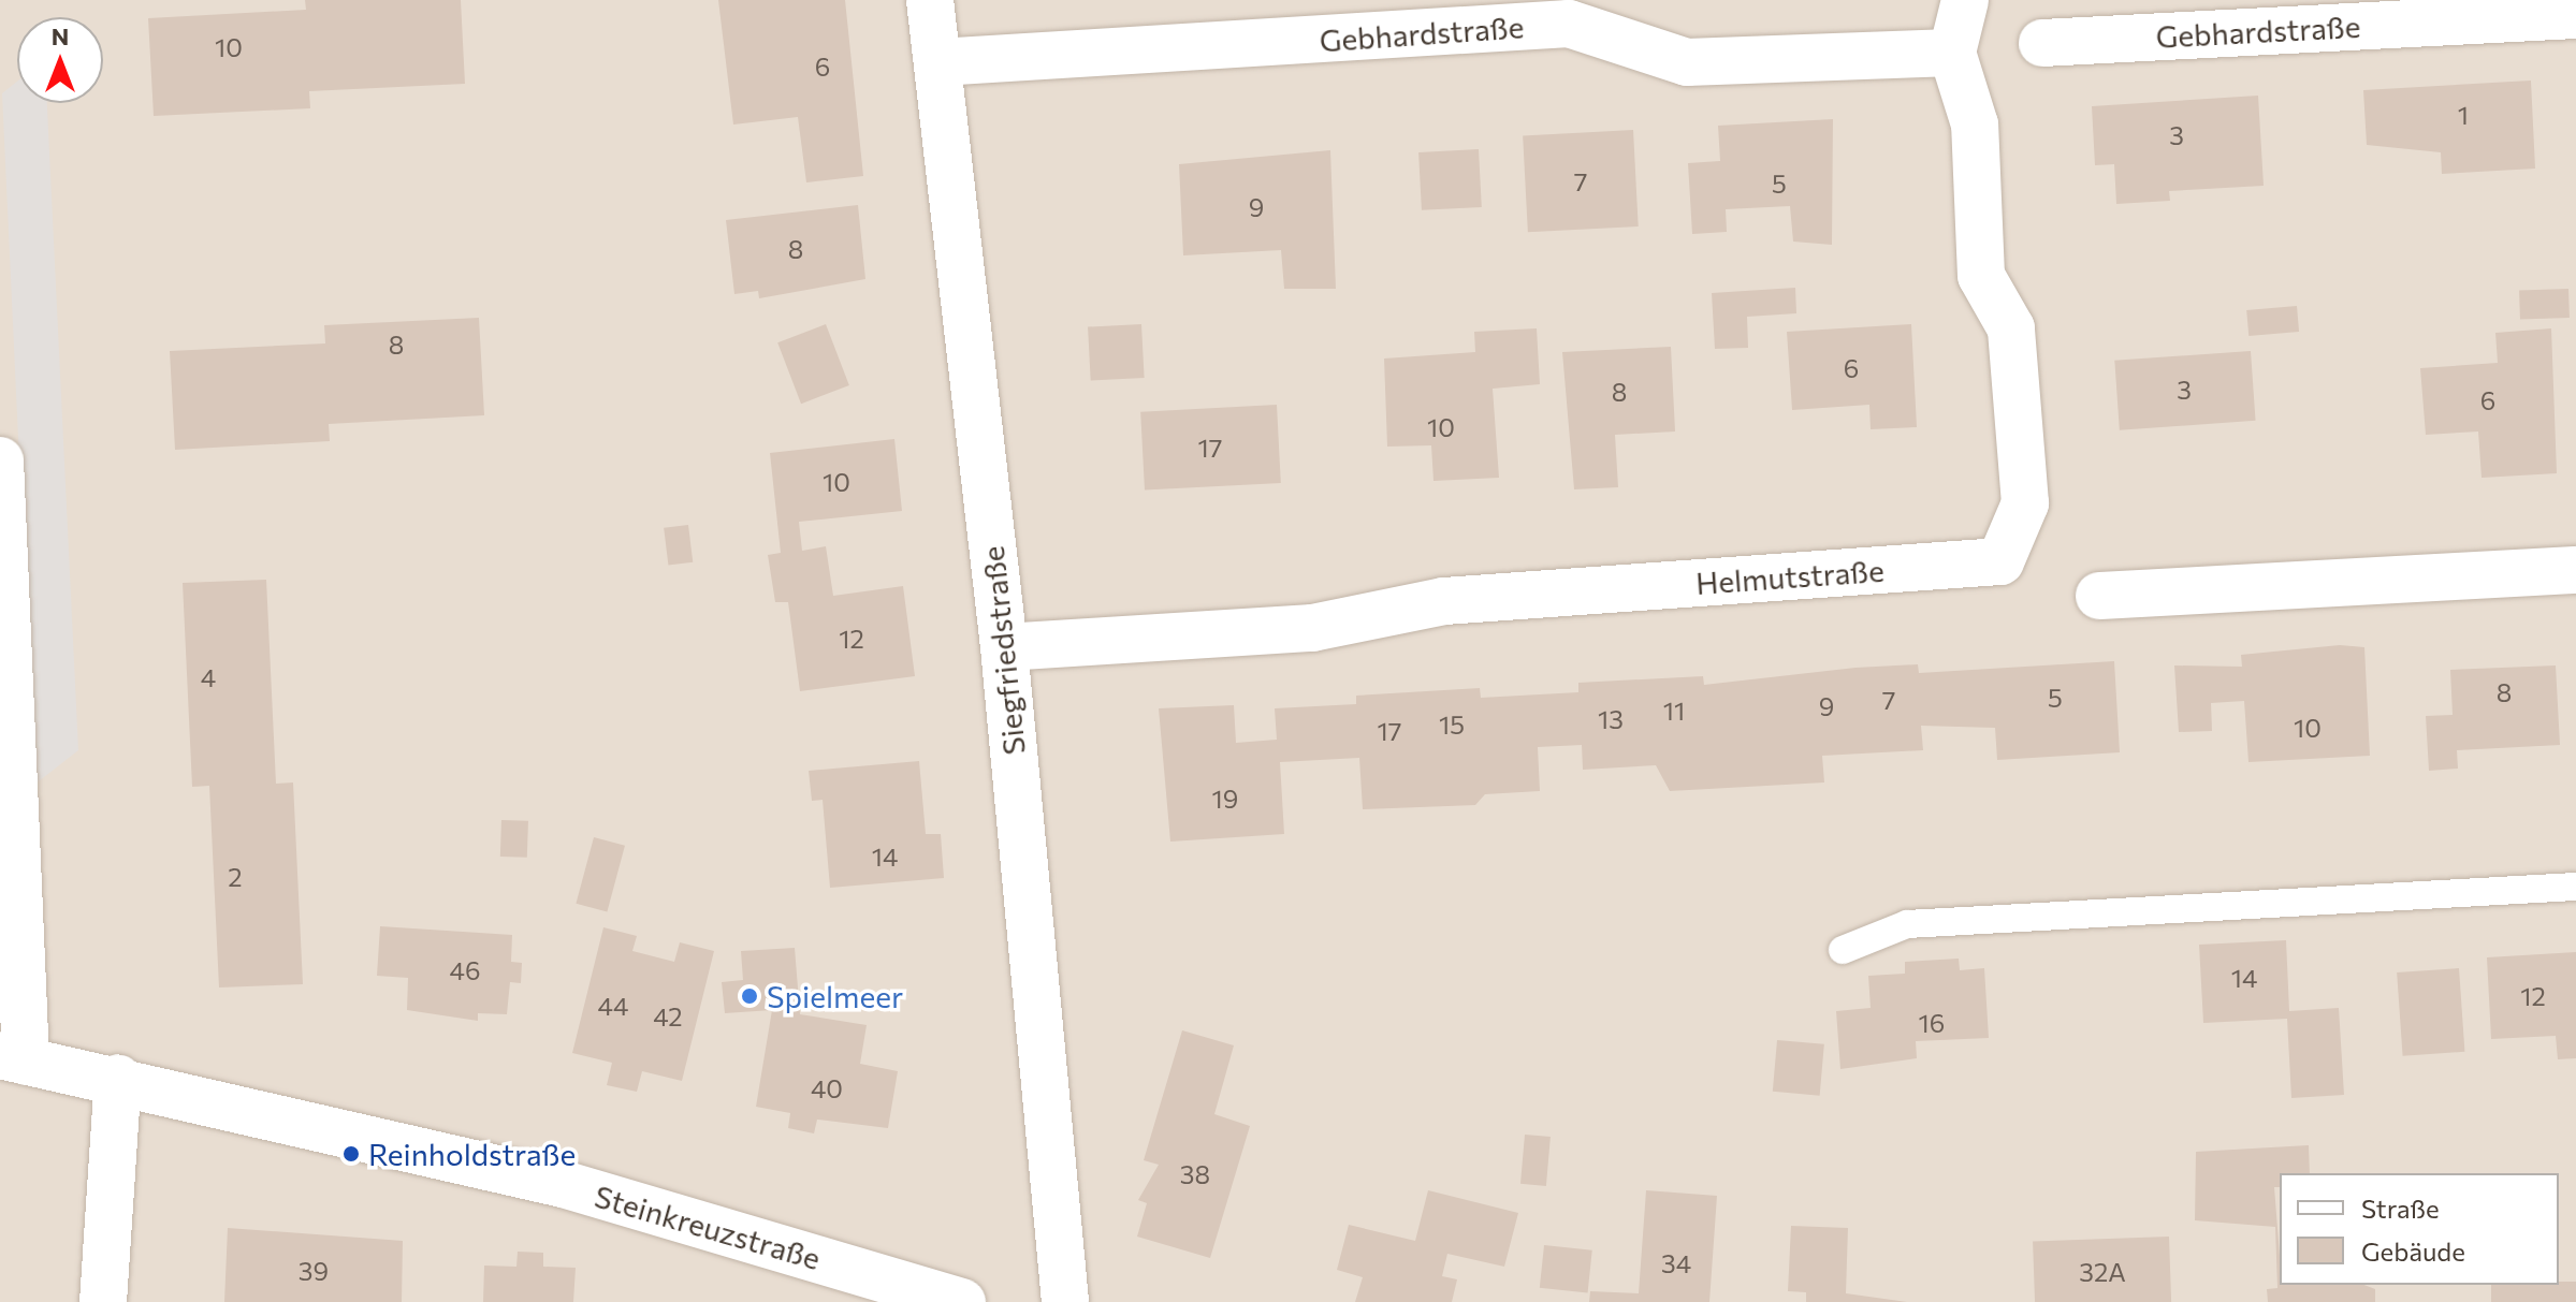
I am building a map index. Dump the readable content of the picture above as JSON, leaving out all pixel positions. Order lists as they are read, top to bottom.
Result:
{
  "streets": {
    "street": [
      "Gebhardstraße",
      "Helmutstraße",
      "Siegfriedstraße",
      "Steinkreuzstraße"
    ]
  },
  "crossings": [
    ["Gebhardstraße", "Helmutstraße"],
    ["Gebhardstraße", "Siegfriedstraße"],
    ["Helmutstraße", "Siegfriedstraße"]
  ],
  "places": ["Spielmeer", "Reinholdstraße"],
  "house_numbers": [
    "10",
    "6",
    "1",
    "3",
    "7",
    "5",
    "9",
    "8",
    "8",
    "6",
    "3",
    "8",
    "6",
    "10",
    "17",
    "10",
    "12",
    "4",
    "8",
    "5",
    "7",
    "9",
    "11",
    "13",
    "15",
    "10",
    "17",
    "19",
    "14",
    "2",
    "46",
    "14",
    "12",
    "44",
    "42",
    "16",
    "40",
    "38",
    "34",
    "39",
    "32A"
  ],
  "legend": ["Straße", "Gebäude"],
  "north": "top"
}
